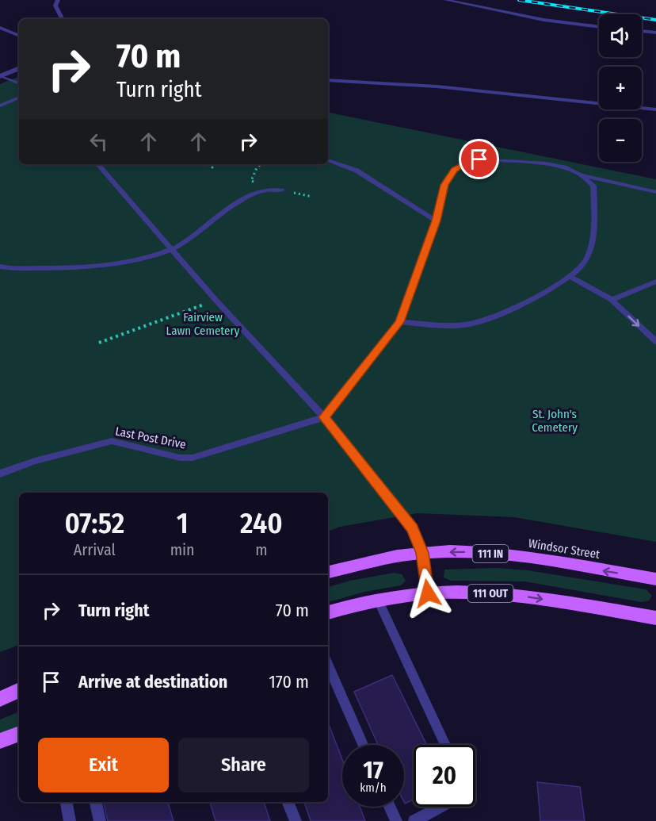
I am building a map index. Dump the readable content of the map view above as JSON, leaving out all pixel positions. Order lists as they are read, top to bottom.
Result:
{
  "streets": {
    "main road": ["Windsor Street", "111 IN", "111 OUT"],
    "lane": ["Last Post Drive"]
  },
  "parks": ["Fairview Lawn Cemetery", "St. John's Cemetery"],
  "page": {
    "map_buttons": ["+", "−"],
    "turn": ["70 m", "Turn right"],
    "eta": [
      "07:52",
      "Arrival",
      "1",
      "min",
      "240",
      "m"
    ],
    "list": [
      {
        "name": "Turn right",
        "value": "70 m"
      },
      {
        "name": "Arrive at destination",
        "value": "170 m"
      }
    ],
    "buttons": ["Exit", "Share"],
    "speed": "17 km/h",
    "limit": "20"
  }
}
